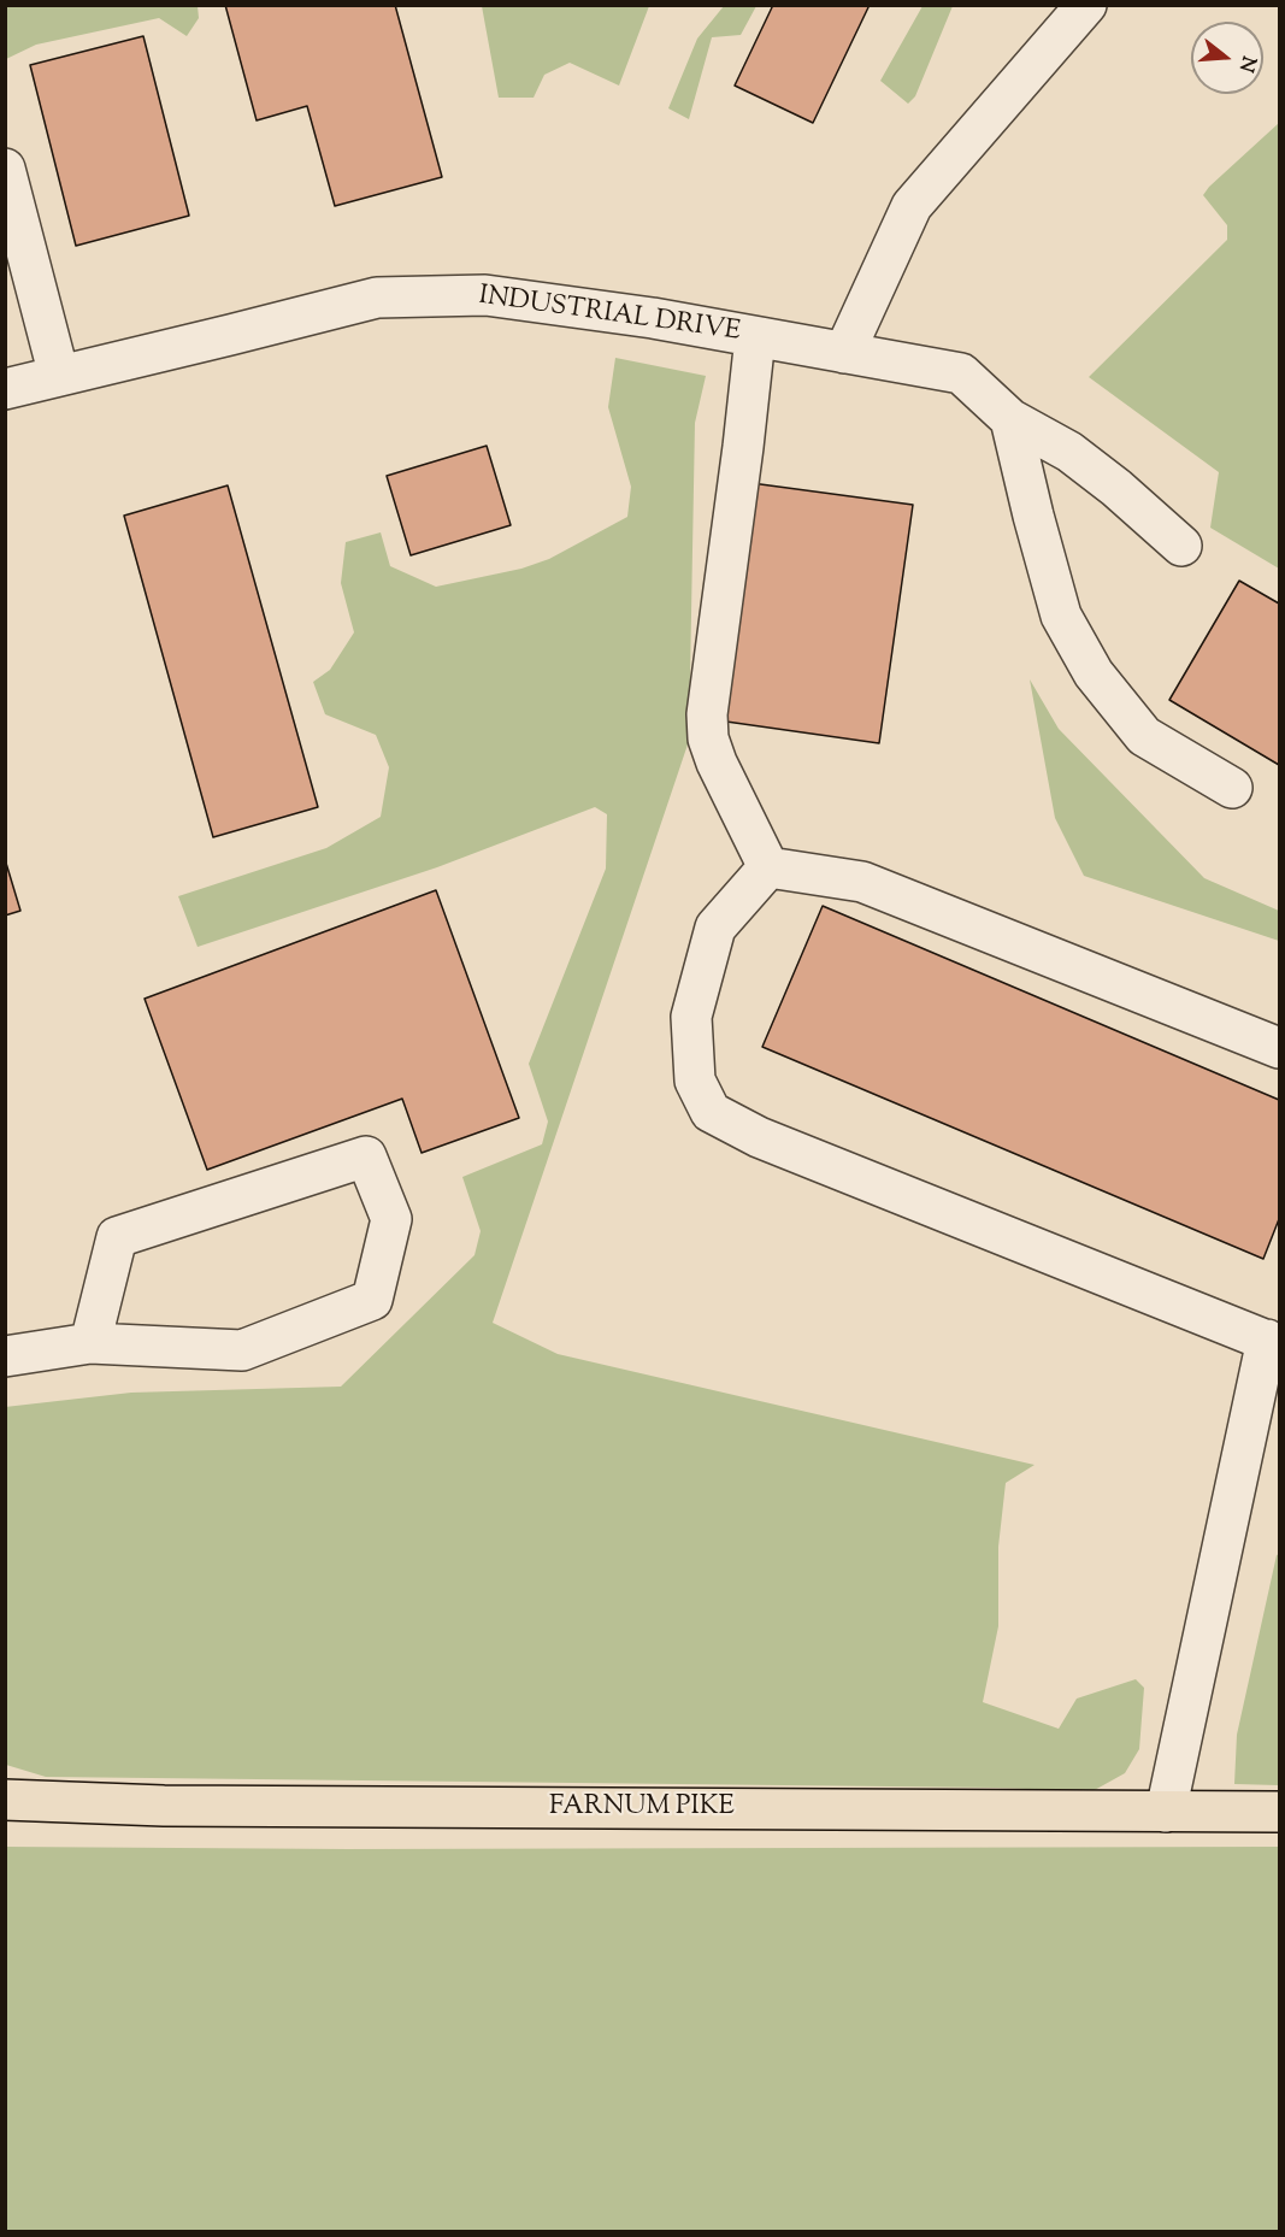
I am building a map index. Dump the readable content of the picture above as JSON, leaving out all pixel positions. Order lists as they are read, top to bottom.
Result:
{
  "streets": {
    "main road": ["FARNUM PIKE"],
    "street": ["INDUSTRIAL DRIVE"]
  },
  "north": "right"
}
